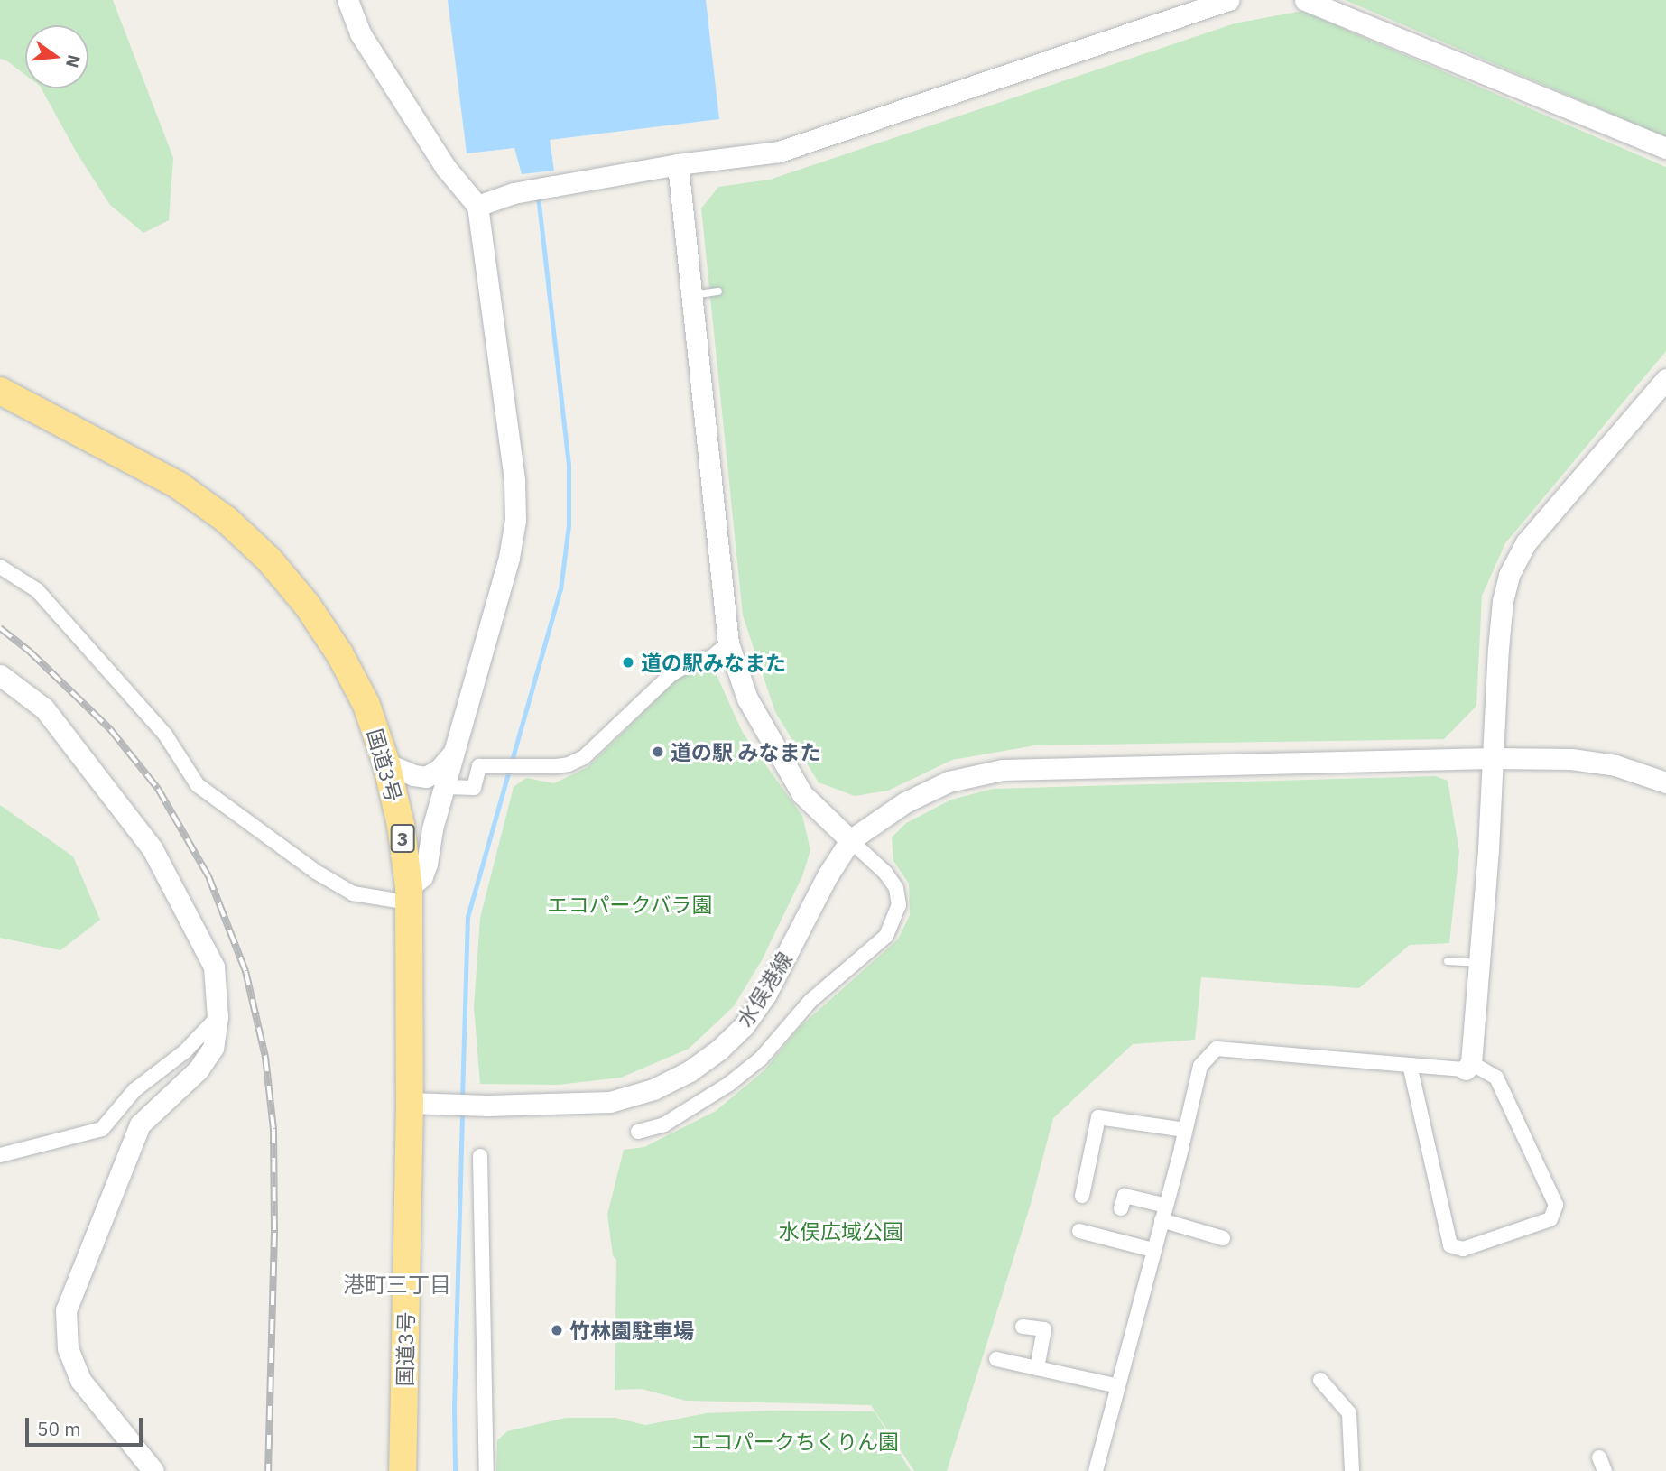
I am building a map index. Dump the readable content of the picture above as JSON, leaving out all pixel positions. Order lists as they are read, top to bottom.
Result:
{
  "streets": {
    "highway": ["国道3号", "3"],
    "street": ["水俣港線"]
  },
  "crossings": [
    ["国道3号", "水俣港線"]
  ],
  "districts": ["港町三丁目"],
  "parks": ["エコパークバラ園", "水俣広域公園", "エコパークちくりん園"],
  "places": ["道の駅みなまた", "道の駅 みなまた", "竹林園駐車場"],
  "scale_bar": "50 m",
  "north": "right"
}
